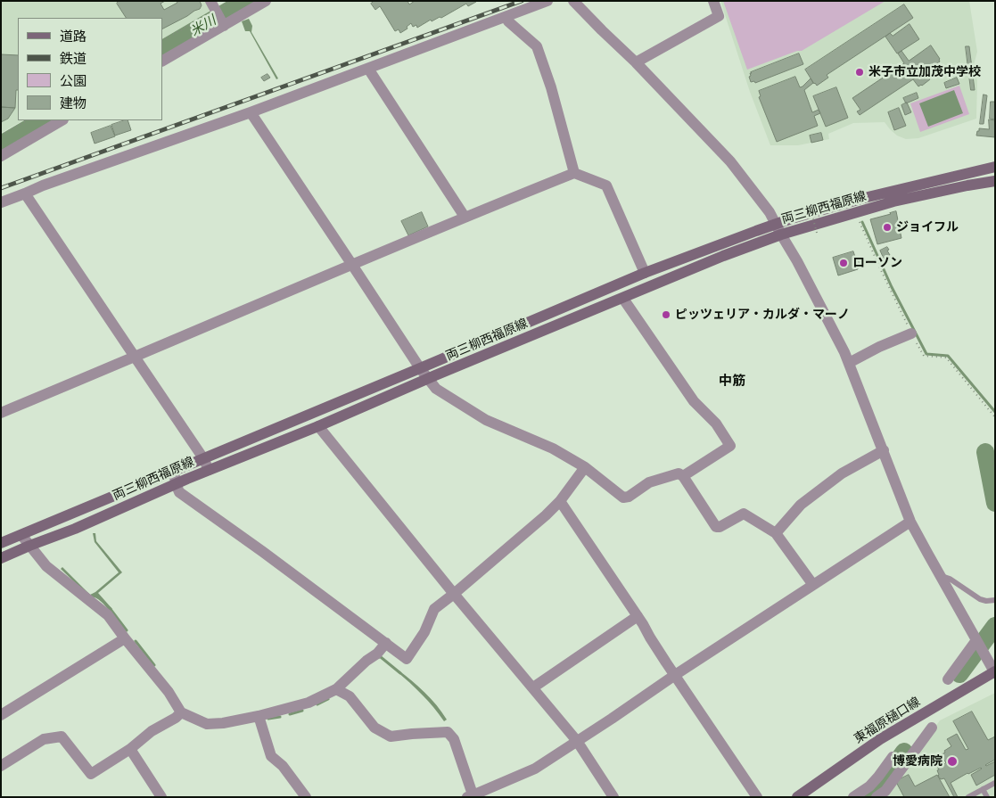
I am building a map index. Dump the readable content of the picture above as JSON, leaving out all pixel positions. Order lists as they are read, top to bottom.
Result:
{
  "streets": {
    "main road": ["両三柳西福原線", "東福原樋口線"]
  },
  "districts": ["中筋"],
  "water": ["米川"],
  "places": [
    "米子市立加茂中学校",
    "ジョイフル",
    "ローソン",
    "ピッツェリア・カルダ・マーノ",
    "博愛病院"
  ],
  "legend": [
    "道路",
    "鉄道",
    "公園",
    "建物"
  ]
}
